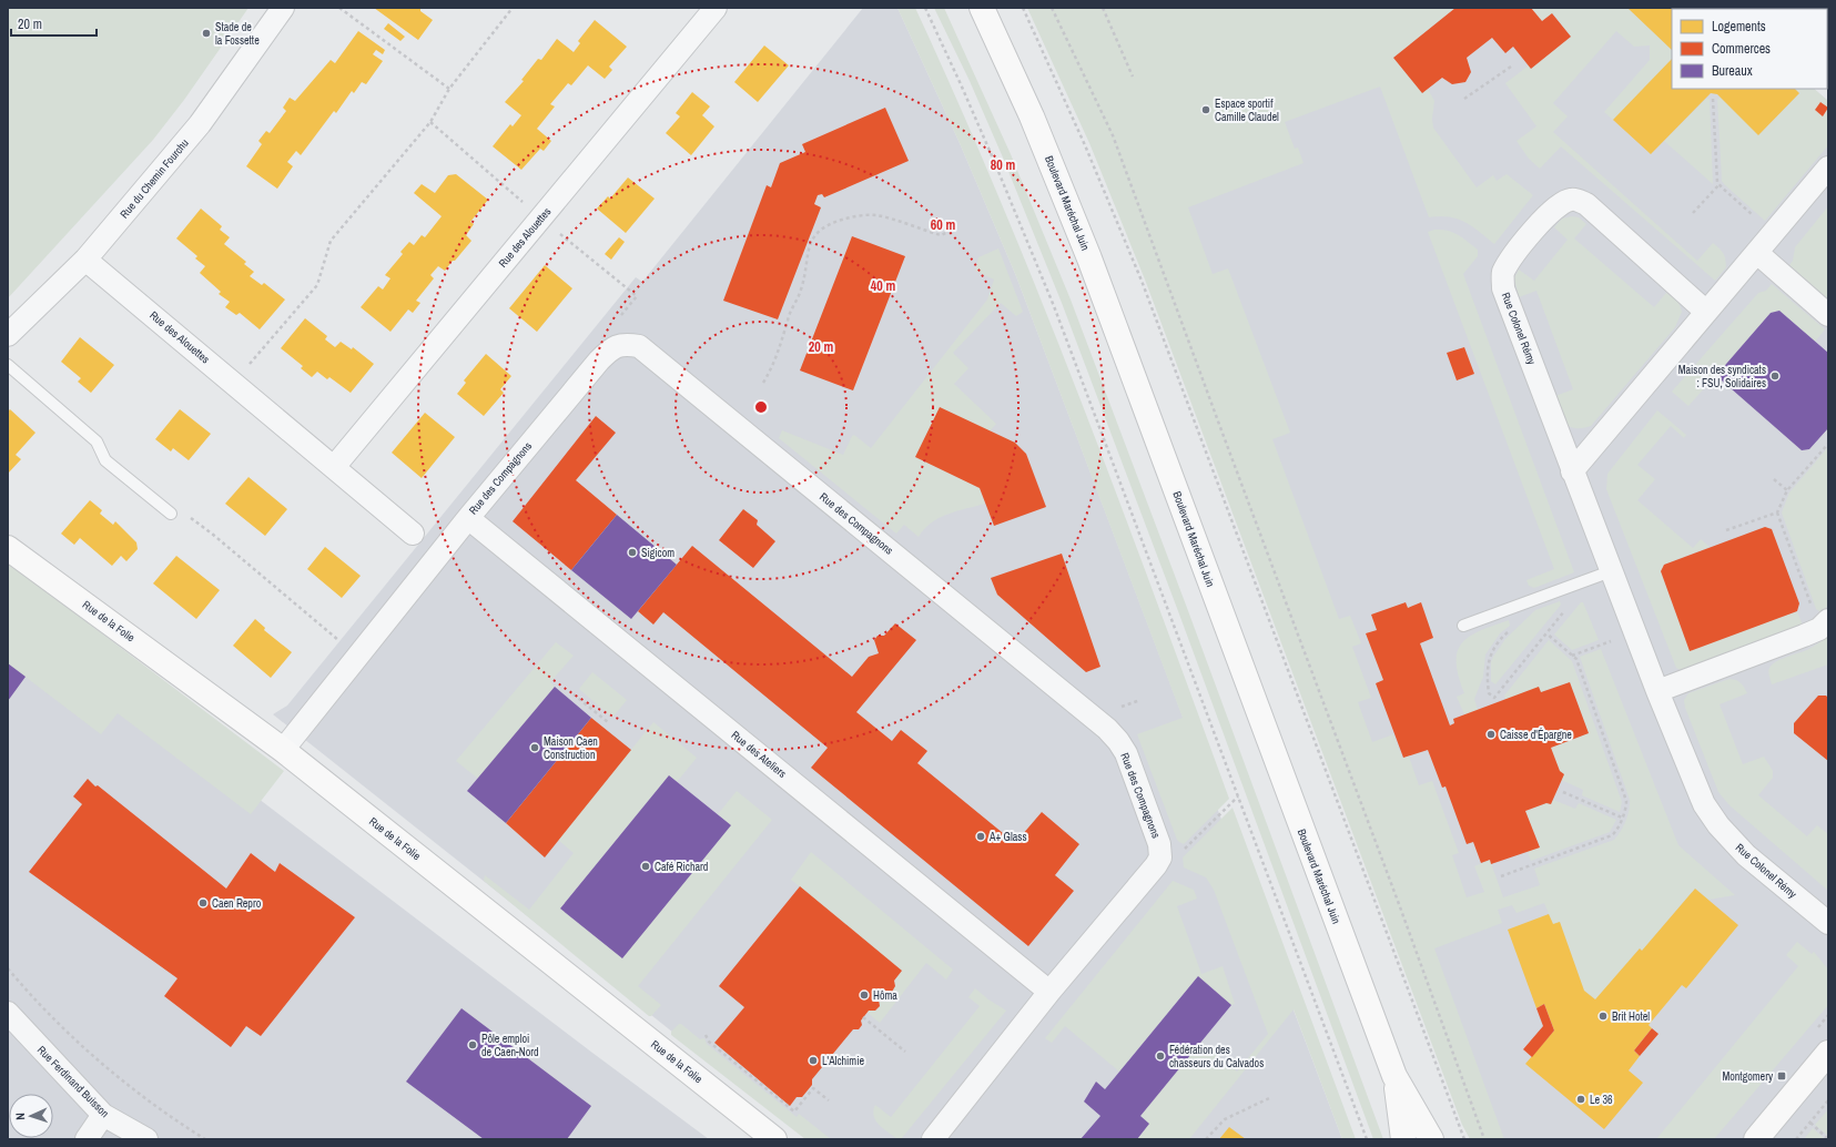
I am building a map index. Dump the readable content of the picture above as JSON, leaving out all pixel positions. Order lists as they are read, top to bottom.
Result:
{
  "streets": {
    "main road": ["Boulevard Maréchal Juin", "Rue de la Folie"],
    "street": [
      "Rue du Chemin Fourchu",
      "Rue des Alouettes",
      "Rue Colonel Rémy",
      "Rue des Compagnons",
      "Rue des Ateliers",
      "Rue Ferdinand Buisson"
    ]
  },
  "crossings": [
    ["Rue du Chemin Fourchu", "Rue des Alouettes"],
    ["Rue des Compagnons", "Rue de la Folie"],
    ["Rue des Compagnons", "Rue des Ateliers"]
  ],
  "places": {
    "other": [
      "Stade de la Fossette",
      "Espace sportif Camille Claudel",
      "Maison des syndicats : FSU, Solidaires",
      "Sigicom",
      "Caisse d'Épargne",
      "Maison Caen Construction",
      "A+ Glass",
      "Café Richard",
      "Caen Repro",
      "Hôma",
      "Brit Hotel",
      "Pôle emploi de Caen-Nord",
      "Fédération des chasseurs du Calvados",
      "L'Alchimie",
      "Le 36"
    ],
    "transit": ["Montgomery"]
  },
  "legend": ["Logements", "Commerces", "Bureaux"],
  "scale_bar": "20 m",
  "north": "left",
  "rings": [
    "80 m",
    "60 m",
    "40 m",
    "20 m"
  ]
}
